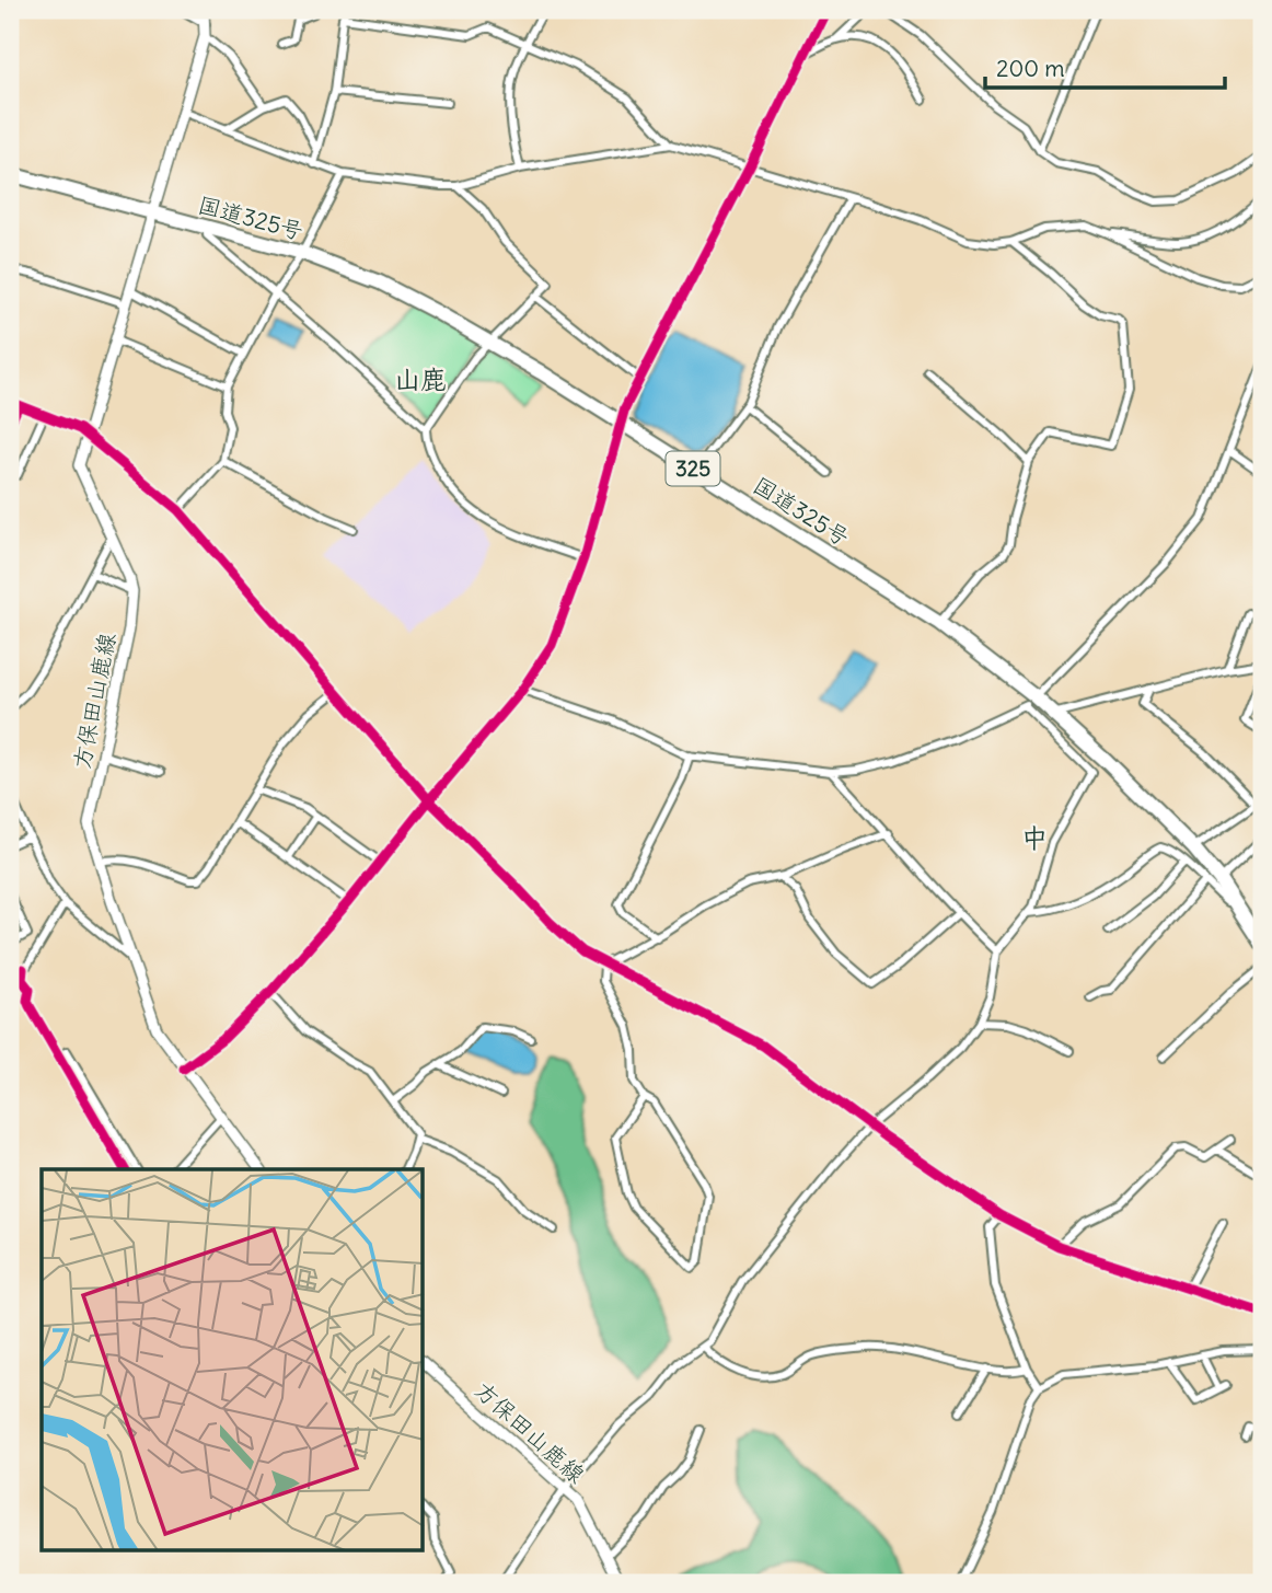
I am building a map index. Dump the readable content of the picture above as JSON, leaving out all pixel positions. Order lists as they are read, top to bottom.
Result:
{
  "streets": {
    "highway": ["国道325号", "325"],
    "street": ["方保田山鹿線"]
  },
  "crossings": [
    ["国道325号", "方保田山鹿線"]
  ],
  "districts": ["山鹿", "中"],
  "scale_bar": "200 m"
}
